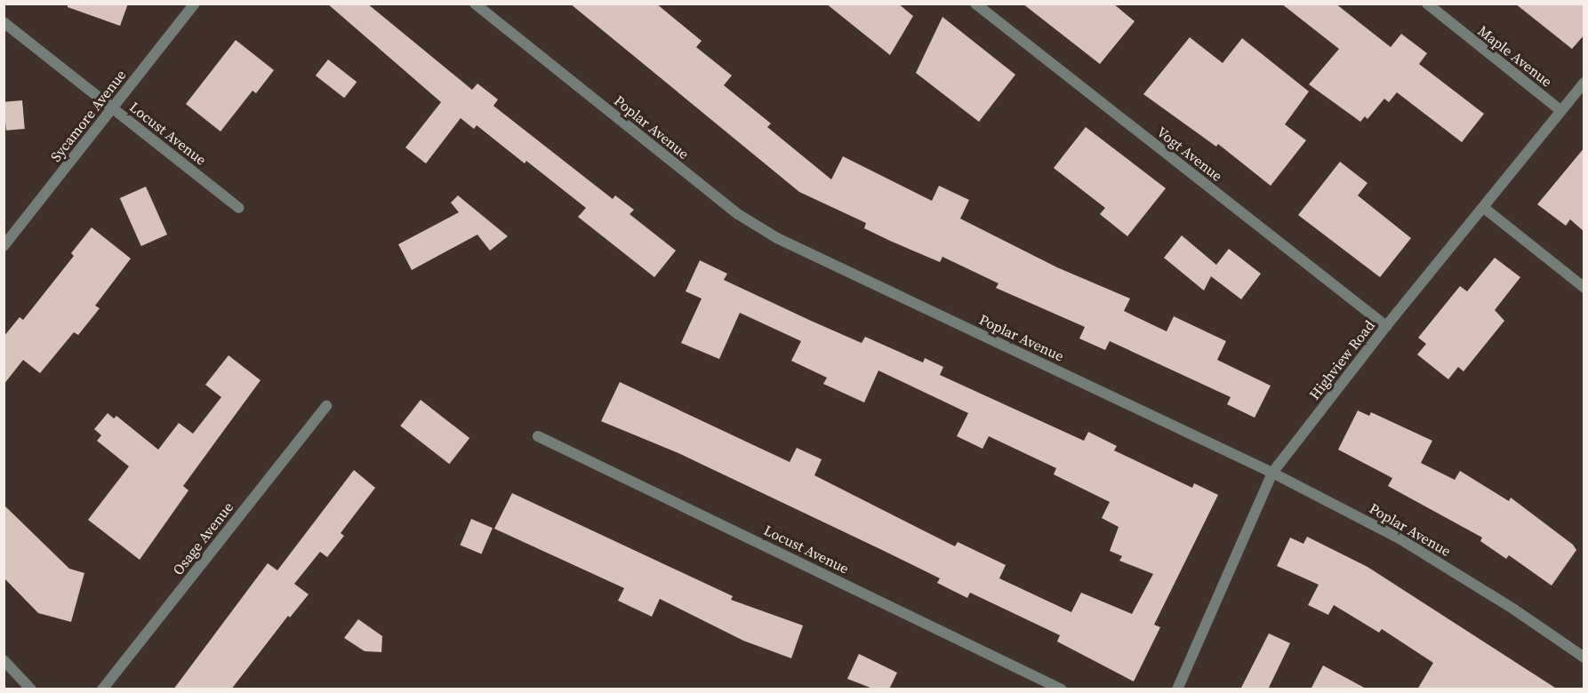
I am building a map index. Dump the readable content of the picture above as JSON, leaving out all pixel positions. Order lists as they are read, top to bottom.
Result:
{
  "streets": {
    "street": [
      "Maple Avenue",
      "Sycamore Avenue",
      "Poplar Avenue",
      "Locust Avenue",
      "Vogt Avenue",
      "Highview Road",
      "Osage Avenue"
    ]
  },
  "crossings": [
    ["Maple Avenue", "Highview Road"],
    ["Sycamore Avenue", "Locust Avenue"],
    ["Poplar Avenue", "Highview Road"],
    ["Vogt Avenue", "Highview Road"]
  ]
}
